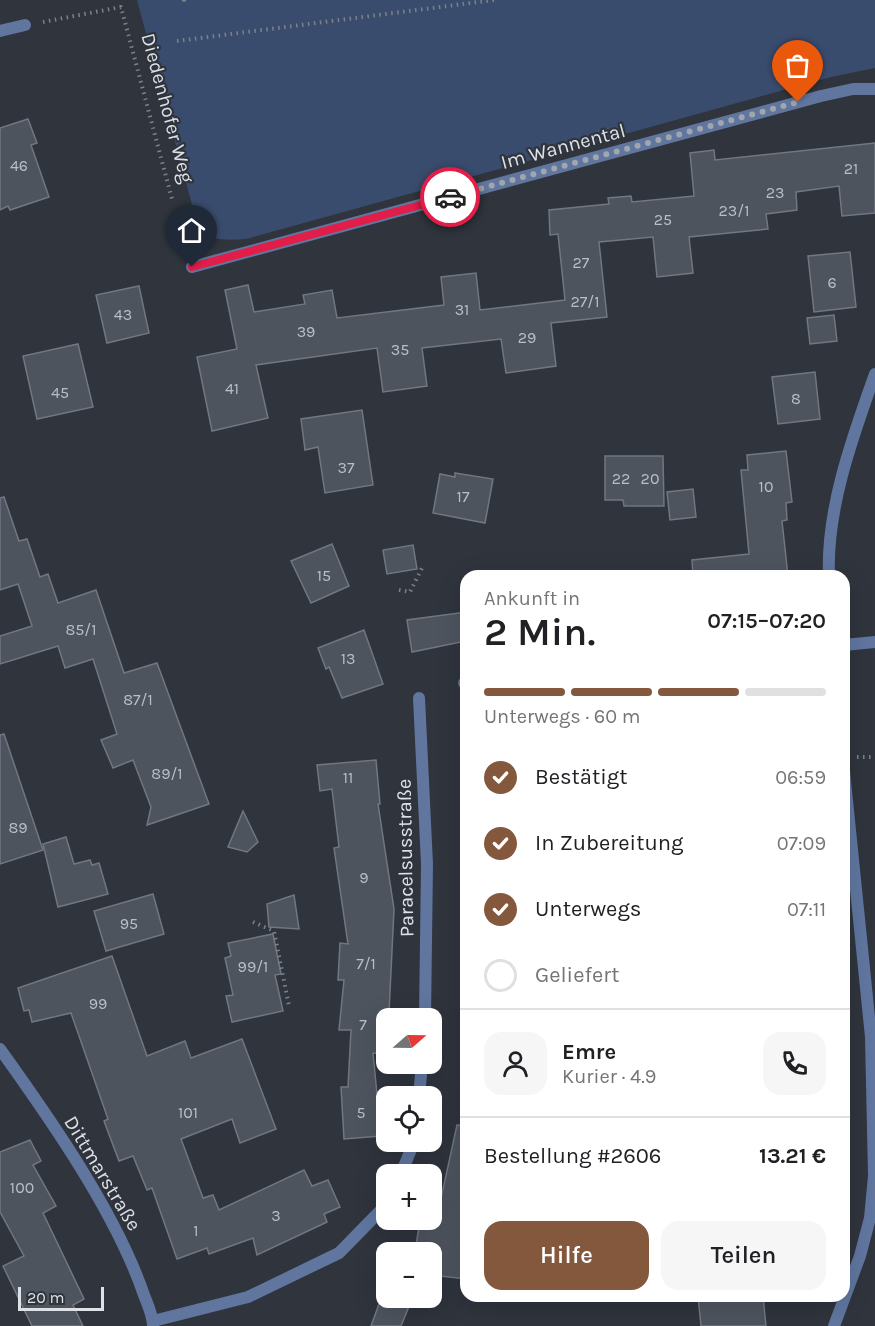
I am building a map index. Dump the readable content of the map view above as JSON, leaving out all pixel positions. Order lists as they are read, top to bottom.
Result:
{
  "streets": {
    "street": ["Im Wannental", "Paracelsusstraße", "Dittmarstraße"],
    "path": ["Diedenhofer Weg"]
  },
  "house_numbers": [
    "46",
    "21",
    "23",
    "23/1",
    "25",
    "27",
    "6",
    "27/1",
    "31",
    "43",
    "39",
    "29",
    "35",
    "41",
    "45",
    "8",
    "37",
    "22",
    "20",
    "10",
    "17",
    "15",
    "85/1",
    "13",
    "87/1",
    "89/1",
    "11",
    "89",
    "9",
    "95",
    "7/1",
    "99/1",
    "99",
    "7",
    "101",
    "5",
    "100",
    "3",
    "1"
  ],
  "scale_bar": "20 m",
  "north": "right",
  "page": {
    "heading": ["2 Min.", "Ankunft in", "07:15–07:20"],
    "panel": [
      "Emre",
      "Kurier · 4.9",
      "Bestellung #2606",
      "13.21 €"
    ],
    "bar": "Unterwegs · 60 m",
    "list": [
      ["Bestätigt", "06:59"],
      ["In Zubereitung", "07:09"],
      ["Unterwegs", "07:11"],
      "Geliefert"
    ],
    "map_buttons": ["+", "−"],
    "buttons": ["Hilfe", "Teilen"],
    "scale": "20 m"
  }
}
